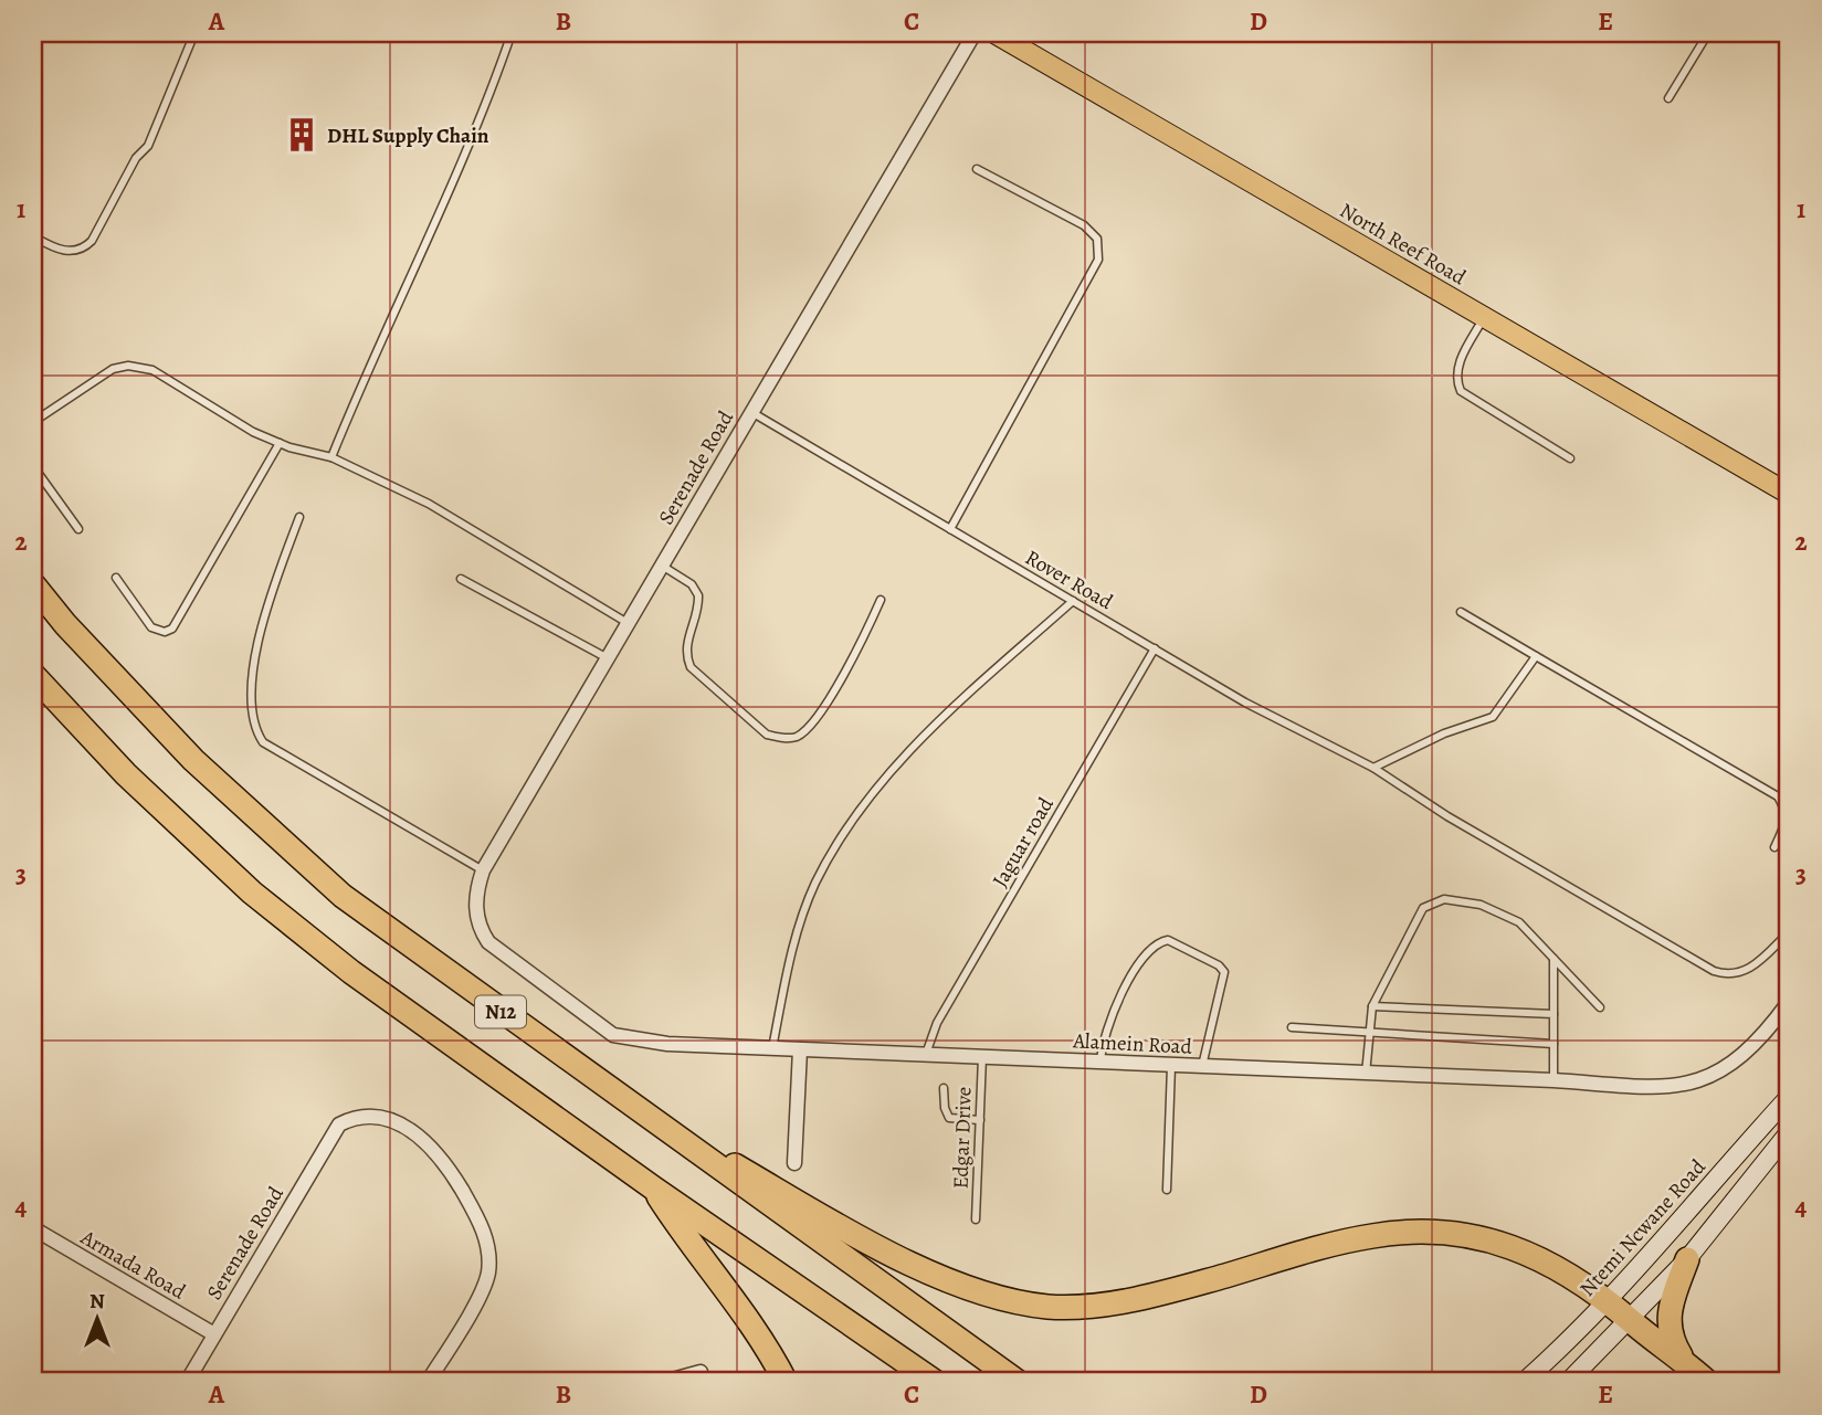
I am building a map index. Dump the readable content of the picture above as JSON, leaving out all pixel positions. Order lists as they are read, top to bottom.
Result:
{
  "streets": {
    "highway": ["N12"],
    "main road": ["North Reef Road", "Ntemi Ncwane Road"],
    "street": ["Serenade Road", "Alamein Road", "Armada Road"],
    "lane": ["Rover Road", "Jaguar road", "Edgar Drive"]
  },
  "crossings": [
    ["Serenade Road", "Rover Road"],
    ["Serenade Road", "Alamein Road"],
    ["Serenade Road", "Armada Road"],
    ["Rover Road", "Jaguar road"],
    ["Jaguar road", "Alamein Road"],
    ["Alamein Road", "Edgar Drive"]
  ],
  "places": {
    "building": ["DHL Supply Chain"]
  },
  "north": "top",
  "grid": {
    "columns": [
      "A",
      "B",
      "C",
      "D",
      "E"
    ],
    "rows": [
      "1",
      "2",
      "3",
      "4"
    ]
  }
}
